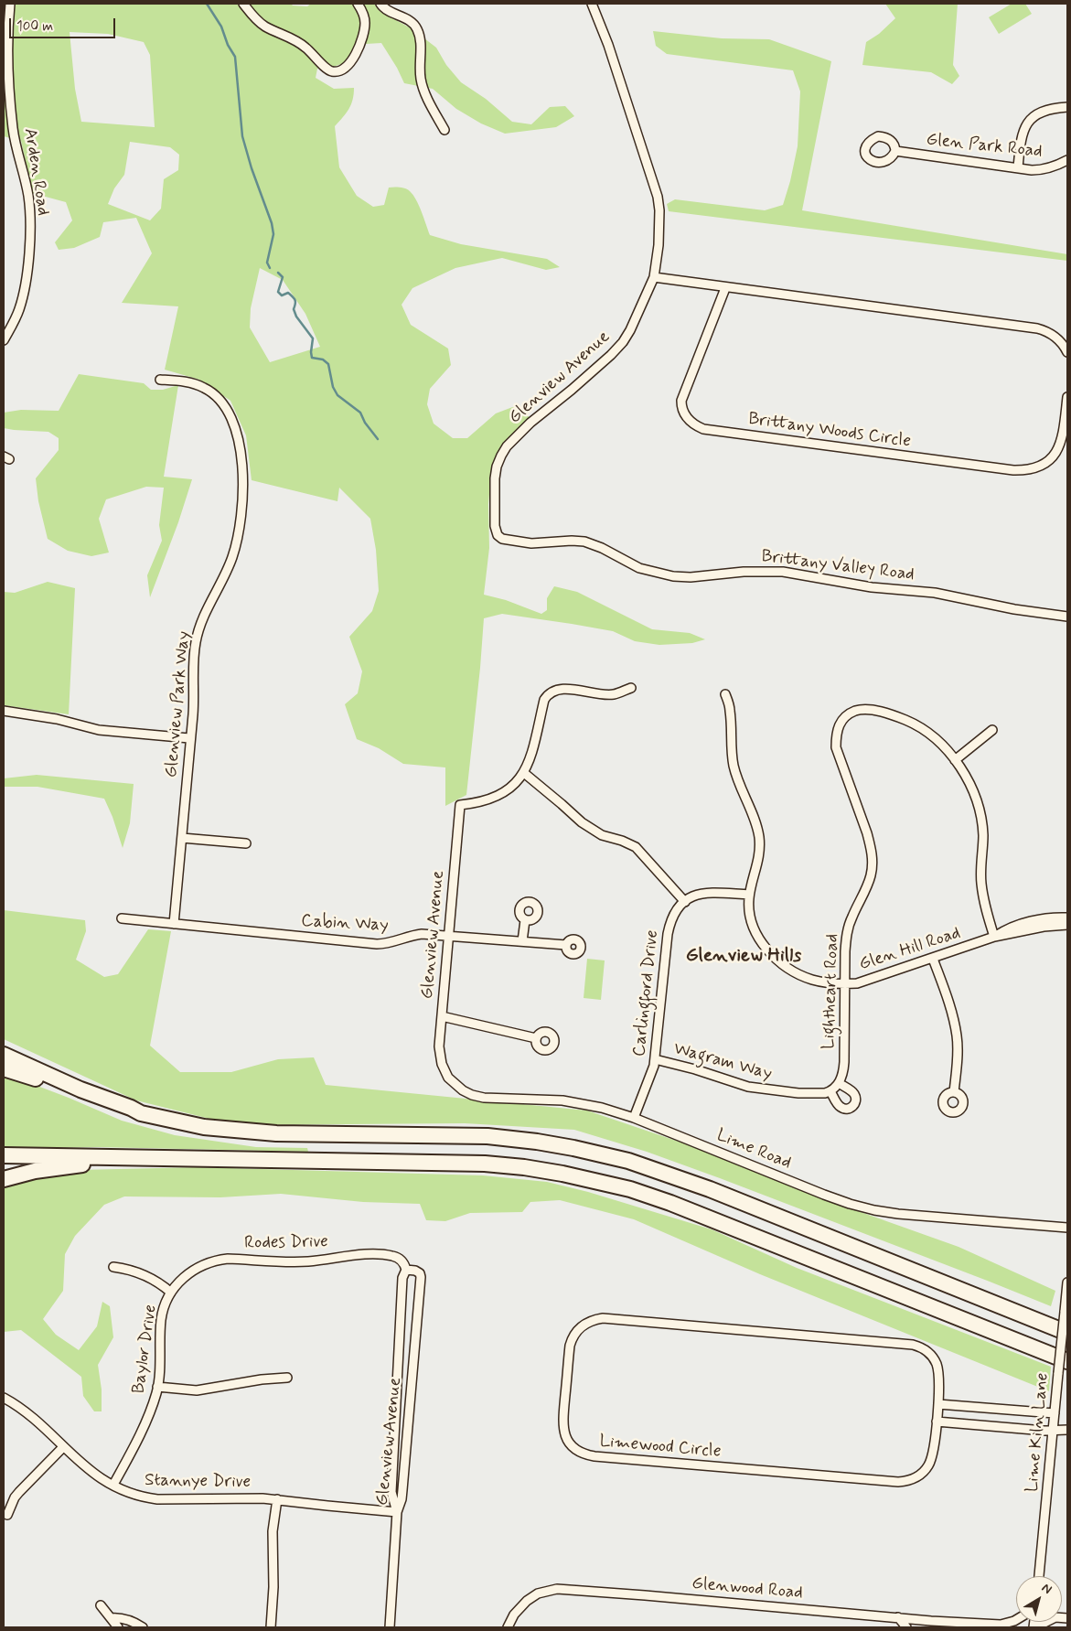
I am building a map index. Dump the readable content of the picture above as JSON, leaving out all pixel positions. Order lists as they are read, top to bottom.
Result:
{
  "streets": {
    "street": [
      "Glen Park Road",
      "Arden Road",
      "Glenview Avenue",
      "Brittany Woods Circle",
      "Brittany Valley Road",
      "Glenview Park Way",
      "Cabin Way",
      "Glen Hill Road",
      "Lightheart Road",
      "Carlingford Drive",
      "Wagram Way",
      "Lime Road",
      "Rodes Drive",
      "Baylor Drive",
      "Lime Kiln Lane",
      "Limewood Circle",
      "Stannye Drive",
      "Glenwood Road"
    ]
  },
  "crossings": [
    ["Glenview Avenue", "Brittany Valley Road"],
    ["Glenview Avenue", "Cabin Way"],
    ["Glenview Avenue", "Lime Road"],
    ["Glenview Avenue", "Rodes Drive"],
    ["Glenview Avenue", "Stannye Drive"],
    ["Glenview Park Way", "Cabin Way"],
    ["Glen Hill Road", "Lightheart Road"],
    ["Lightheart Road", "Wagram Way"],
    ["Carlingford Drive", "Wagram Way"],
    ["Carlingford Drive", "Lime Road"],
    ["Rodes Drive", "Baylor Drive"],
    ["Baylor Drive", "Stannye Drive"]
  ],
  "districts": ["Glenview Hills"],
  "scale_bar": "100 m",
  "north": "top right"
}
